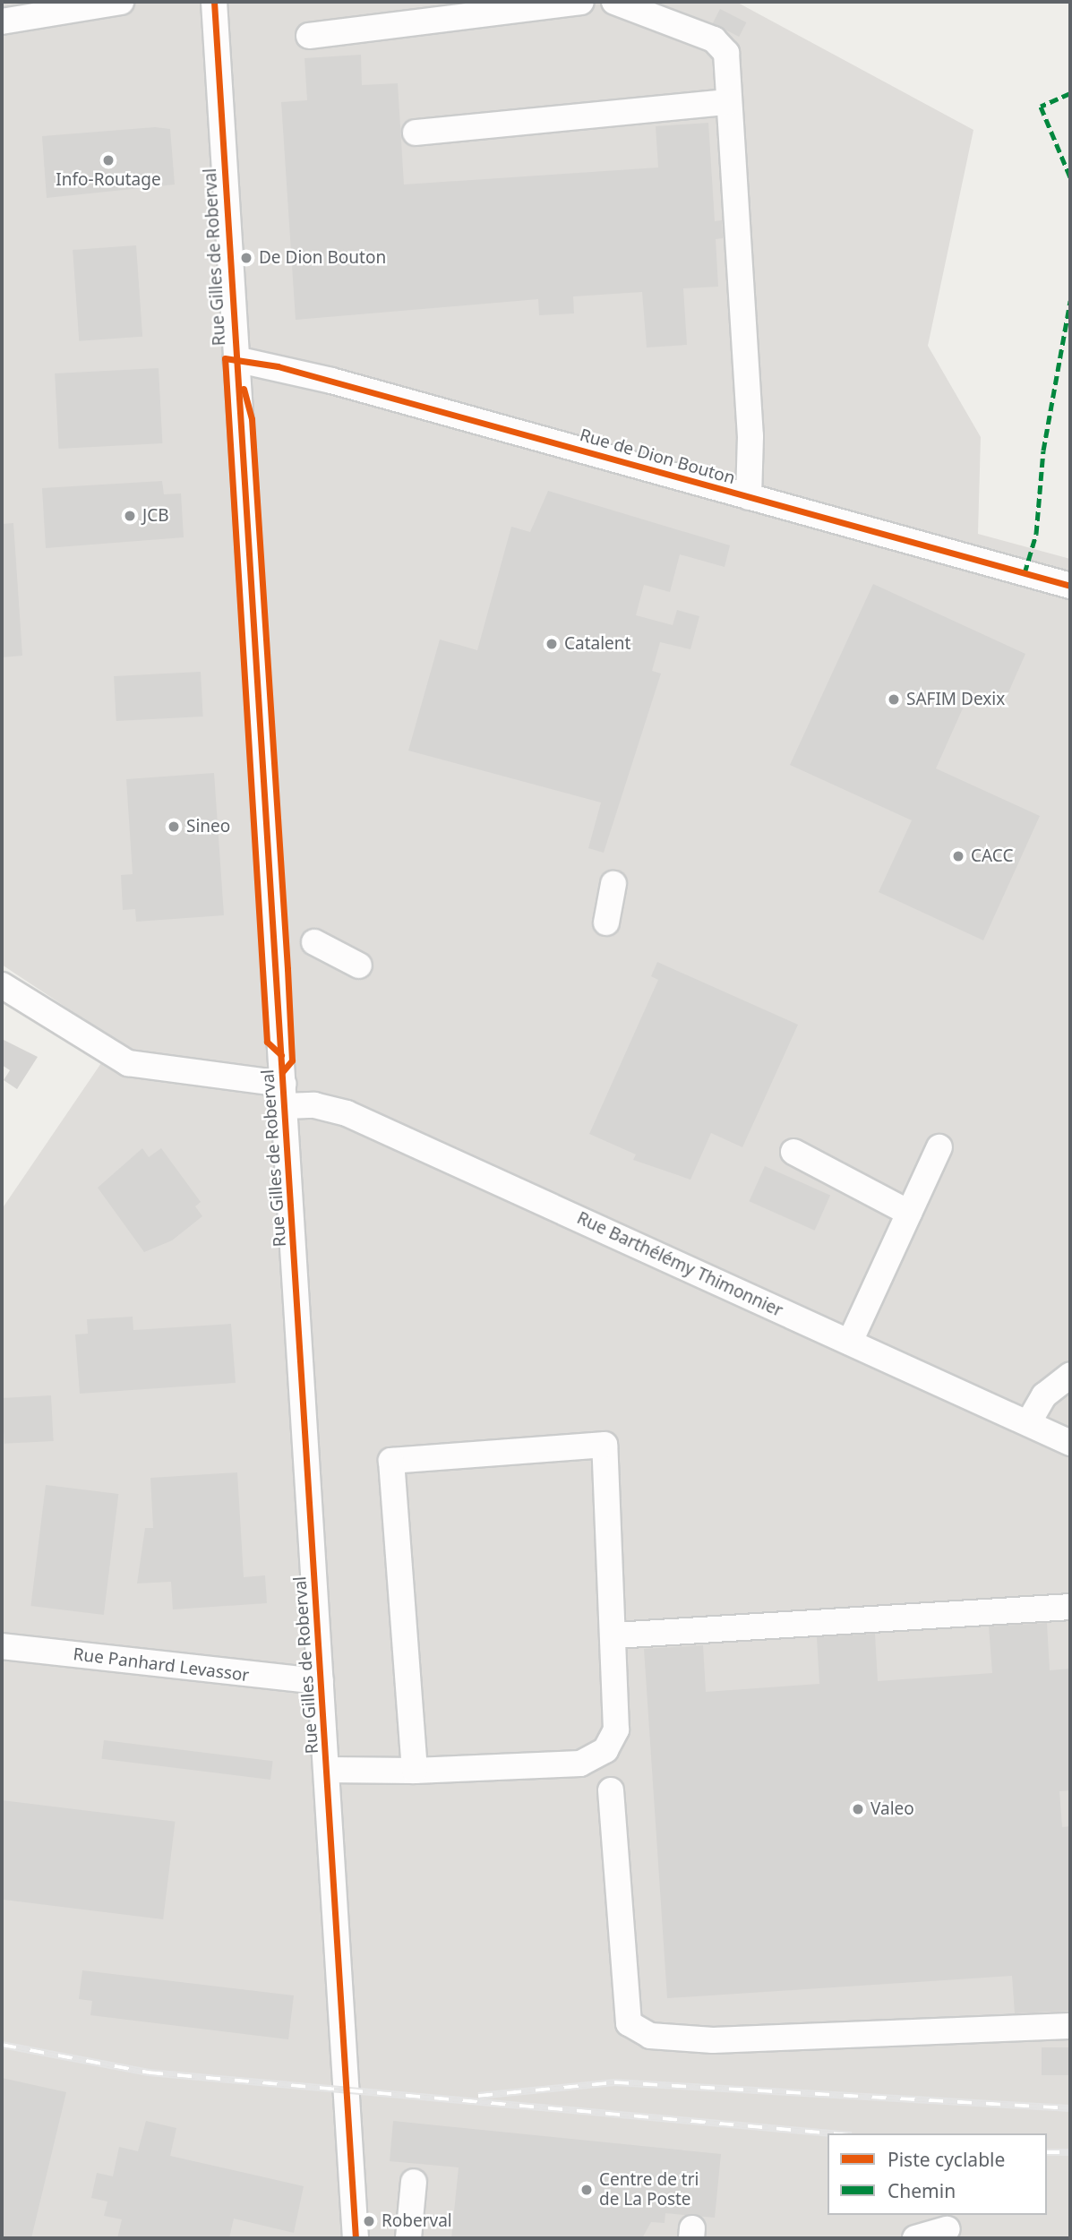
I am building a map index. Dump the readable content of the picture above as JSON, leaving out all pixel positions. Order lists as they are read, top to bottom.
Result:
{
  "streets": {
    "street": [
      "Rue Gilles de Roberval",
      "Rue de Dion Bouton",
      "Rue Barthélémy Thimonnier",
      "Rue Panhard Levassor"
    ]
  },
  "crossings": [
    ["Rue Gilles de Roberval", "Rue de Dion Bouton"],
    ["Rue Gilles de Roberval", "Rue Barthélémy Thimonnier"],
    ["Rue Gilles de Roberval", "Rue Panhard Levassor"]
  ],
  "places": [
    "Info-Routage",
    "De Dion Bouton",
    "JCB",
    "Catalent",
    "SAFIM Dexix",
    "Sineo",
    "CACC",
    "Valeo",
    "Centre de tri de La Poste",
    "Roberval"
  ],
  "legend": ["Piste cyclable", "Chemin"]
}
